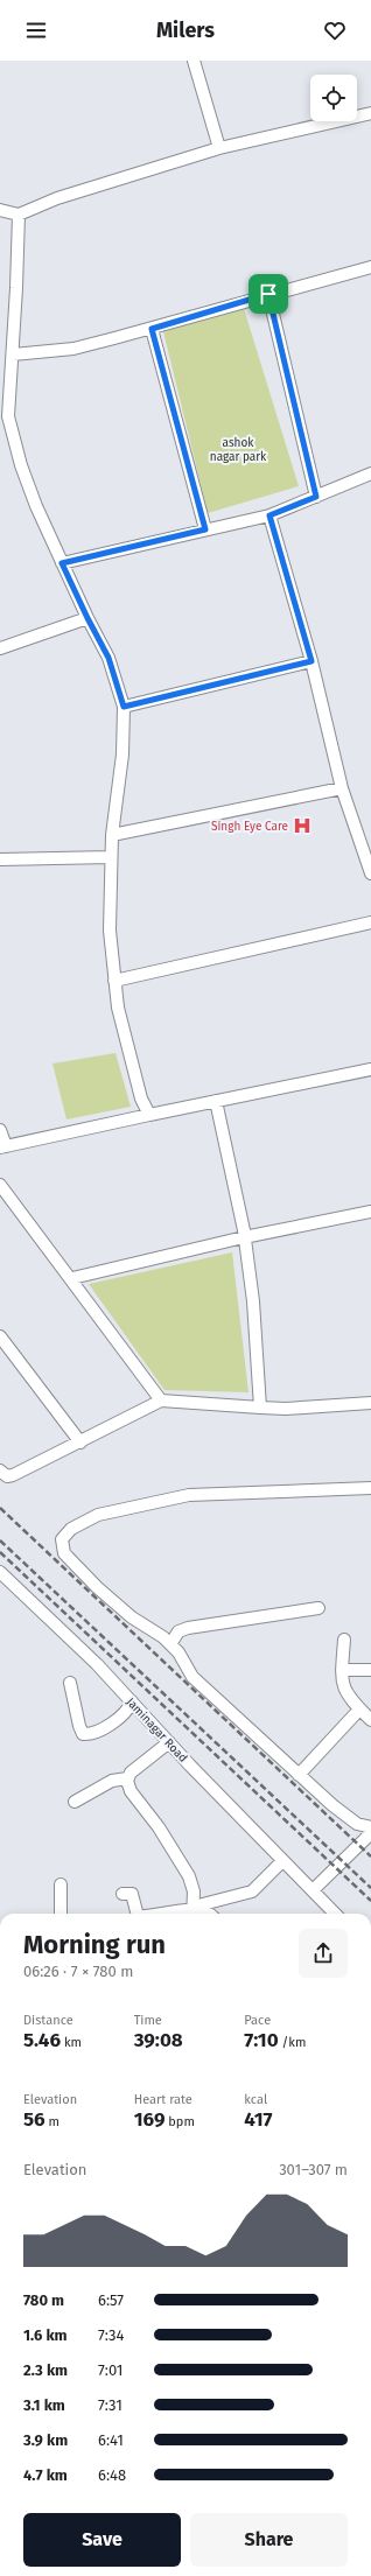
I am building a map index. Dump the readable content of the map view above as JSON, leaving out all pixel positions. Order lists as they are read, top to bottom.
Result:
{
  "streets": {
    "street": ["Jaminagar Road"]
  },
  "parks": ["ashok nagar park"],
  "places": {
    "hospital": ["Singh Eye Care"]
  },
  "page": {
    "header": "Milers",
    "heading": ["Morning run", "06:26 · 7 × 780 m"],
    "stats": [
      ["Distance", "5.46 km"],
      ["Time", "39:08"],
      ["Pace", "7:10 /km"],
      ["Elevation", "56 m"],
      ["Heart rate", "169 bpm"],
      ["kcal", "417"]
    ],
    "chart": ["Elevation", "301–307 m"],
    "list": [
      {
        "name": "780 m",
        "note": "6:57"
      },
      {
        "name": "1.6 km",
        "note": "7:34"
      },
      {
        "name": "2.3 km",
        "note": "7:01"
      },
      {
        "name": "3.1 km",
        "note": "7:31"
      },
      {
        "name": "3.9 km",
        "note": "6:41"
      },
      {
        "name": "4.7 km",
        "note": "6:48"
      }
    ],
    "buttons": ["Save", "Share"]
  }
}
